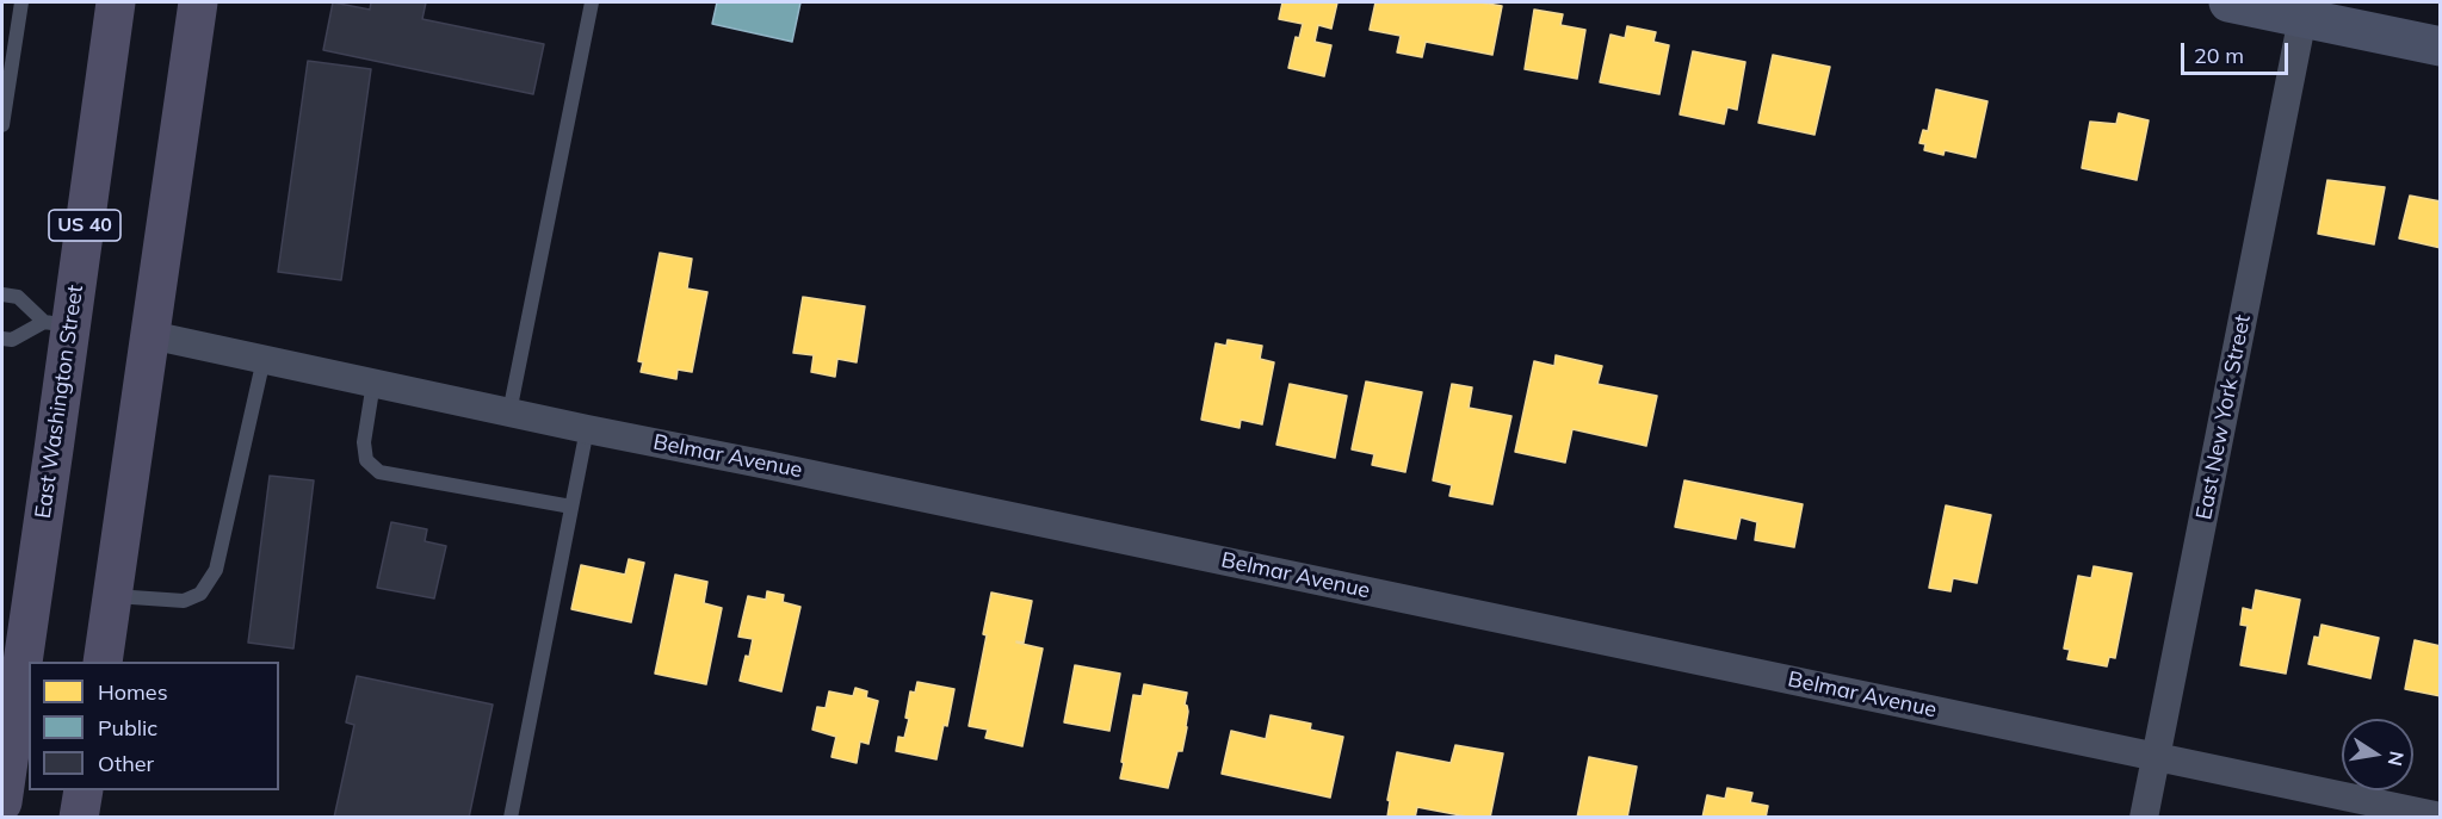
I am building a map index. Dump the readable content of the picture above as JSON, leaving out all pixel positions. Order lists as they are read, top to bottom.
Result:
{
  "streets": {
    "main road": ["US 40", "East Washington Street"],
    "street": ["East New York Street", "Belmar Avenue"]
  },
  "crossings": [
    ["East New York Street", "Belmar Avenue"]
  ],
  "legend": ["Homes", "Public", "Other"],
  "scale_bar": "20 m",
  "north": "right"
}
